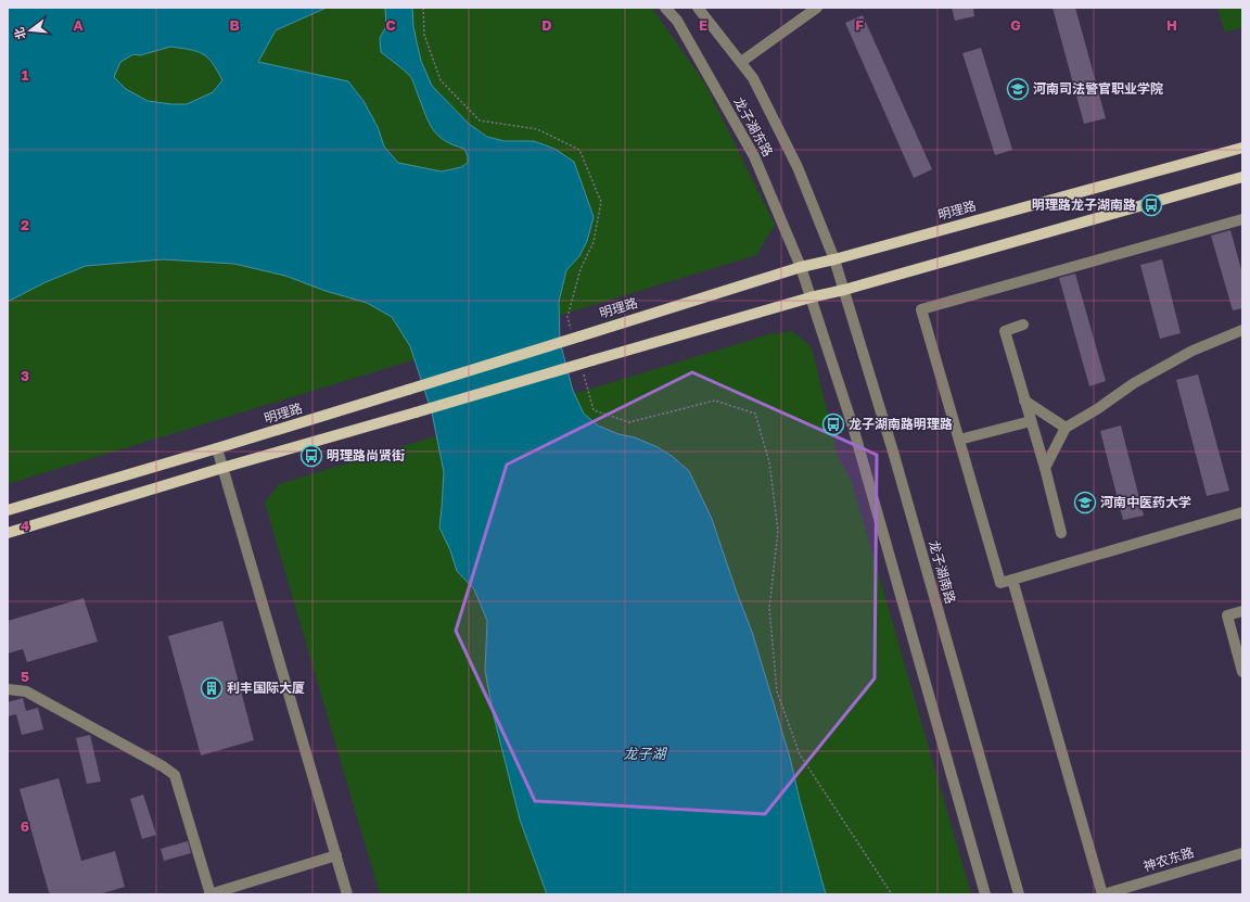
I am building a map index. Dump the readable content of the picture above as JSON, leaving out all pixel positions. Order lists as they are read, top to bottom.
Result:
{
  "streets": {
    "main road": ["明理路"],
    "street": ["龙子湖东路", "龙子湖南路", "神农东路"]
  },
  "crossings": [
    ["龙子湖东路", "明理路"],
    ["龙子湖东路", "龙子湖南路"],
    ["明理路", "龙子湖南路"]
  ],
  "water": ["龙子湖"],
  "places": {
    "school or university": ["河南司法警官职业学院", "河南中医药大学"],
    "bus stop": ["明理路龙子湖南路", "龙子湖南路明理路", "明理路尚贤街"],
    "building": ["利丰国际大厦"]
  },
  "north": "left",
  "grid": {
    "columns": [
      "A",
      "B",
      "C",
      "D",
      "E",
      "F",
      "G",
      "H"
    ],
    "rows": [
      "1",
      "2",
      "3",
      "4",
      "5",
      "6"
    ]
  }
}
